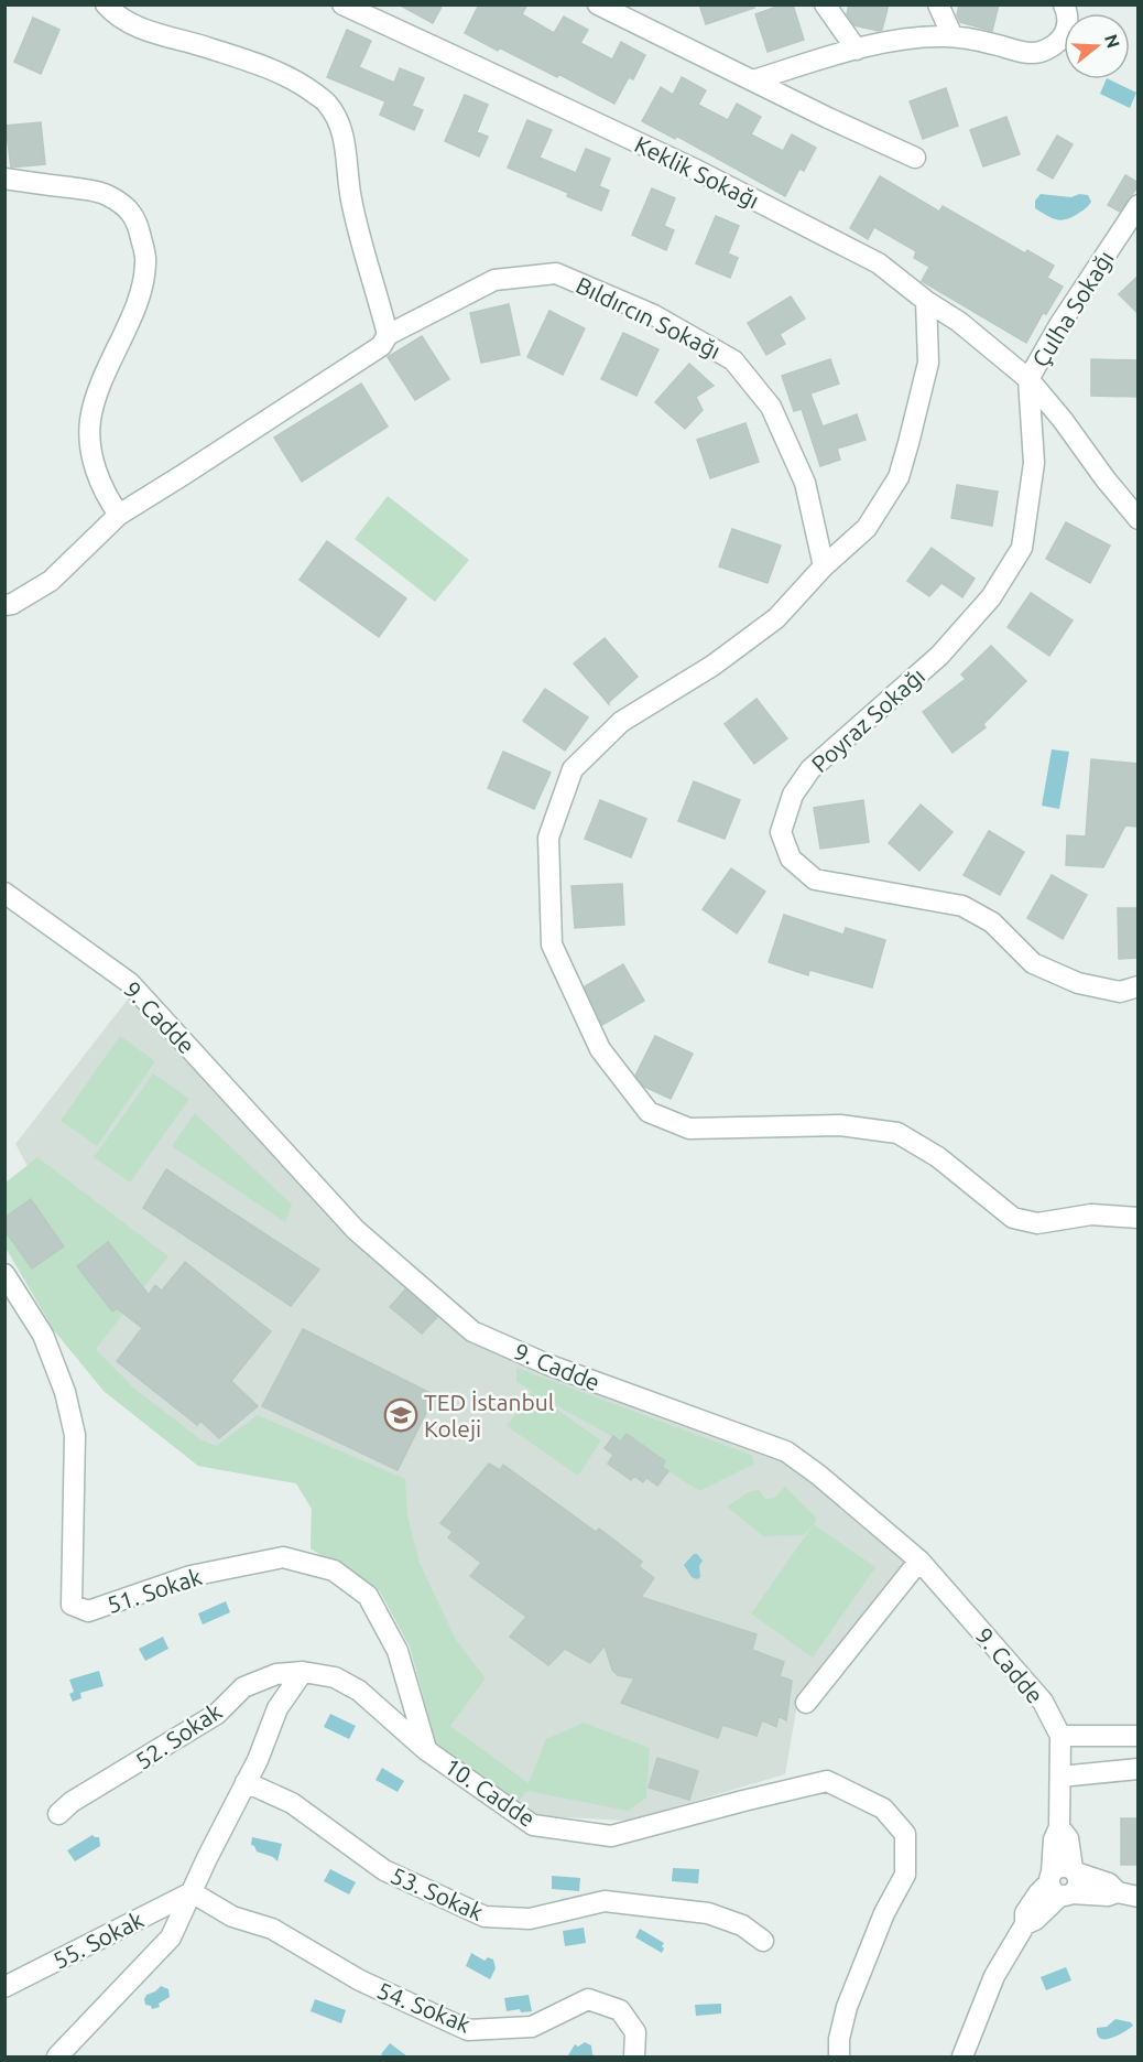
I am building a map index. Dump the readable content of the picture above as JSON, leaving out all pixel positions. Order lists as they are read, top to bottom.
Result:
{
  "streets": {
    "street": [
      "Keklik Sokağı",
      "Çulha Sokağı",
      "Bıldırcın Sokağı",
      "Poyraz Sokağı",
      "9. Cadde",
      "51. Sokak",
      "52. Sokak",
      "10. Cadde",
      "53. Sokak",
      "55. Sokak",
      "54. Sokak"
    ]
  },
  "crossings": [
    ["Keklik Sokağı", "Çulha Sokağı"],
    ["Keklik Sokağı", "Poyraz Sokağı"],
    ["Çulha Sokağı", "Poyraz Sokağı"],
    ["51. Sokak", "10. Cadde"],
    ["52. Sokak", "10. Cadde"],
    ["55. Sokak", "54. Sokak"]
  ],
  "places": {
    "school or university": ["TED İstanbul Koleji"]
  },
  "north": "right"
}
